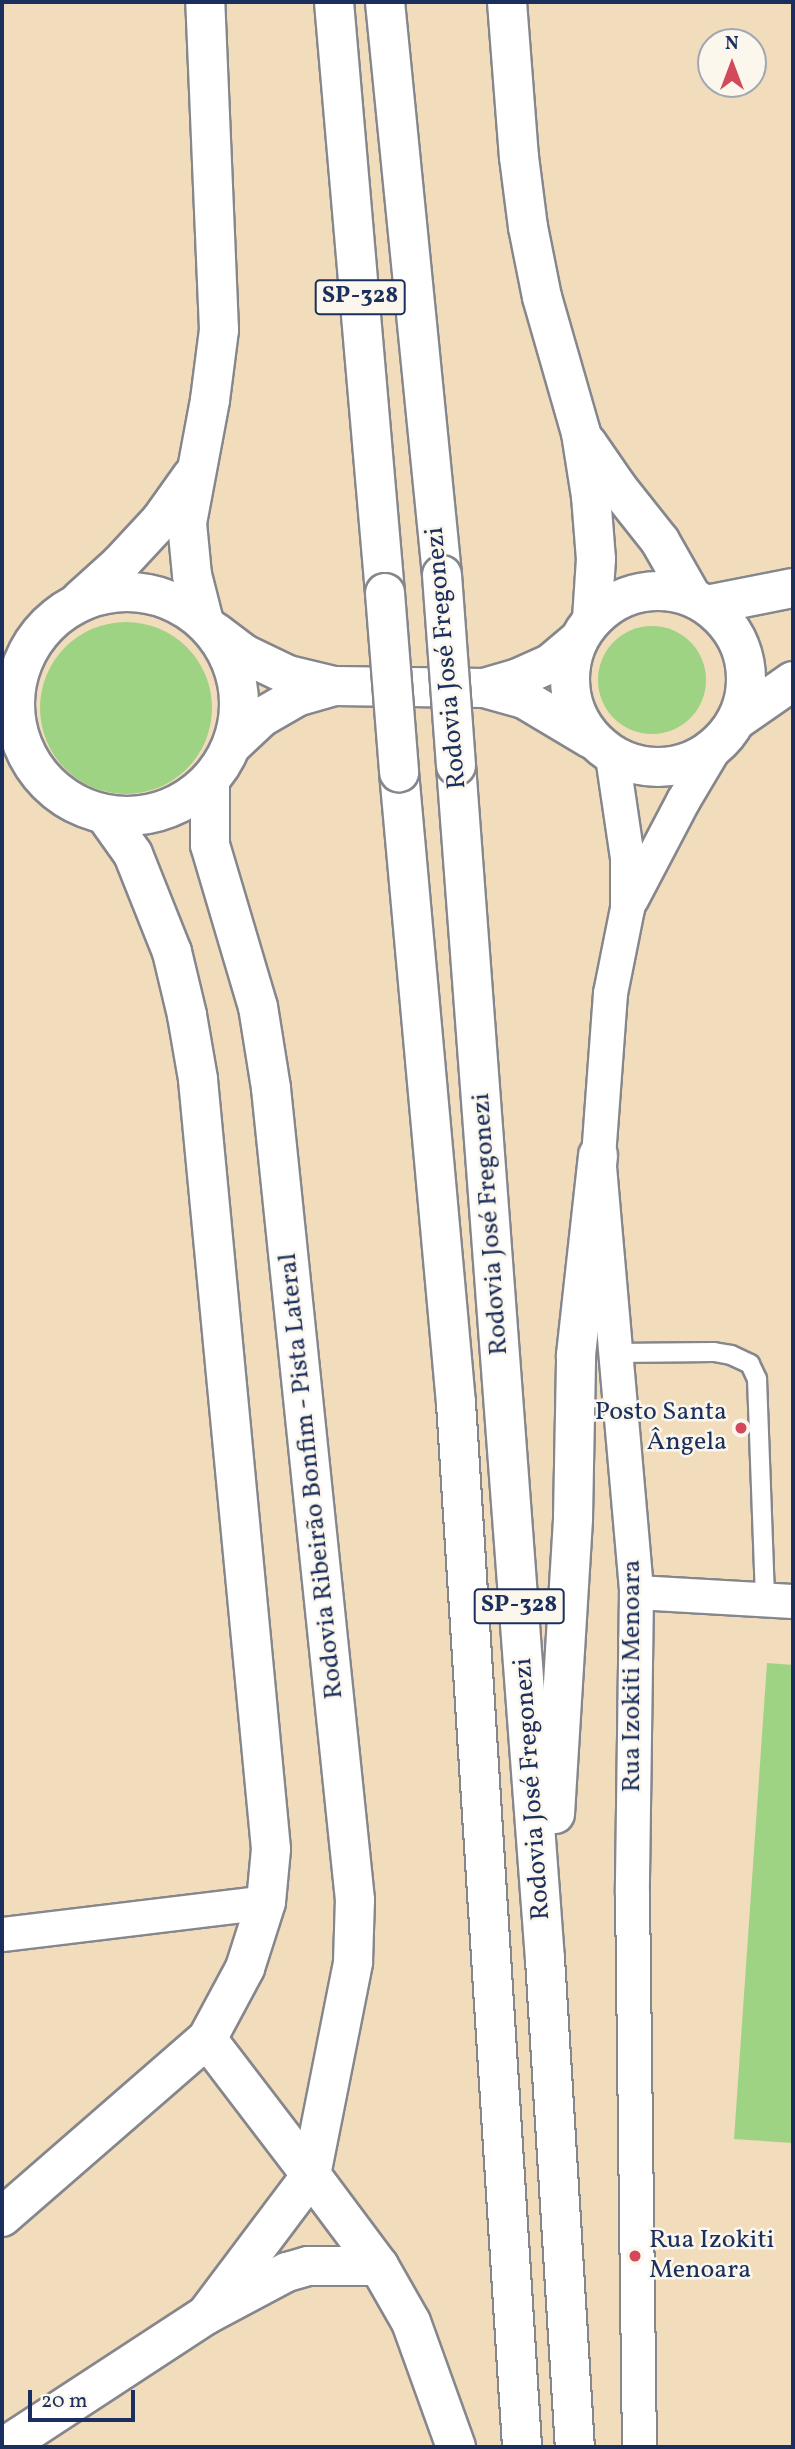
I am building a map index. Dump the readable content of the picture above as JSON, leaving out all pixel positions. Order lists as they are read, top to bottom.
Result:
{
  "streets": {
    "main road": ["SP-328", "Rodovia José Fregonezi", "Rodovia Ribeirão Bonfim - Pista Lateral"],
    "street": ["Rua Izokiti Menoara"]
  },
  "places": ["Posto Santa Ângela", "Rua Izokiti Menoara"],
  "scale_bar": "20 m",
  "north": "top"
}
